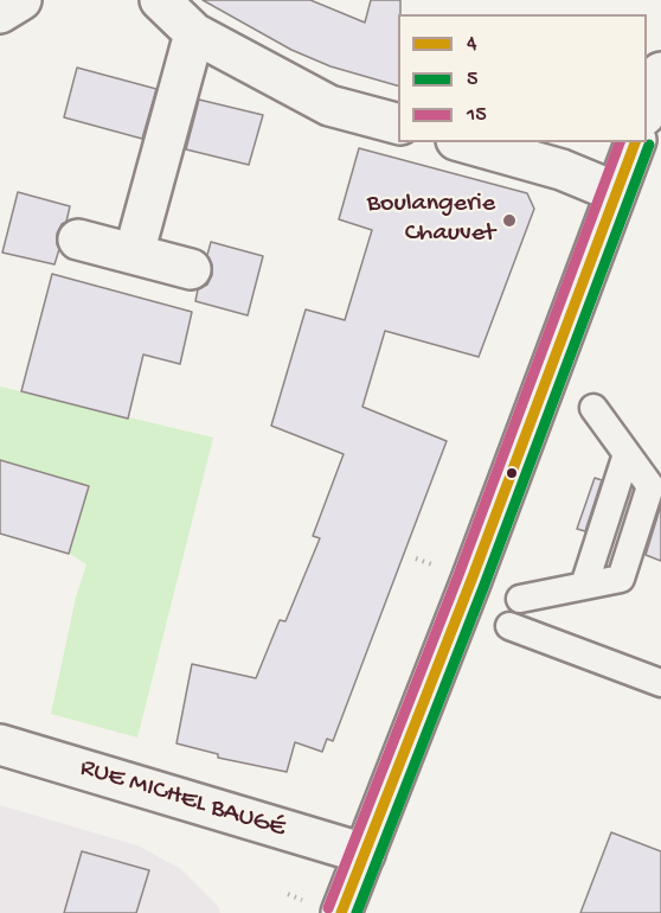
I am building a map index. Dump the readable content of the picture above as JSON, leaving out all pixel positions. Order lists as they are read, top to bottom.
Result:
{
  "streets": {
    "street": ["RUE MICHEL BAUGÉ"]
  },
  "places": ["Boulangerie Chauvet"],
  "lines": ["transit line 4", "transit line 15", "transit line 5"],
  "legend": ["4", "5", "15"]
}
